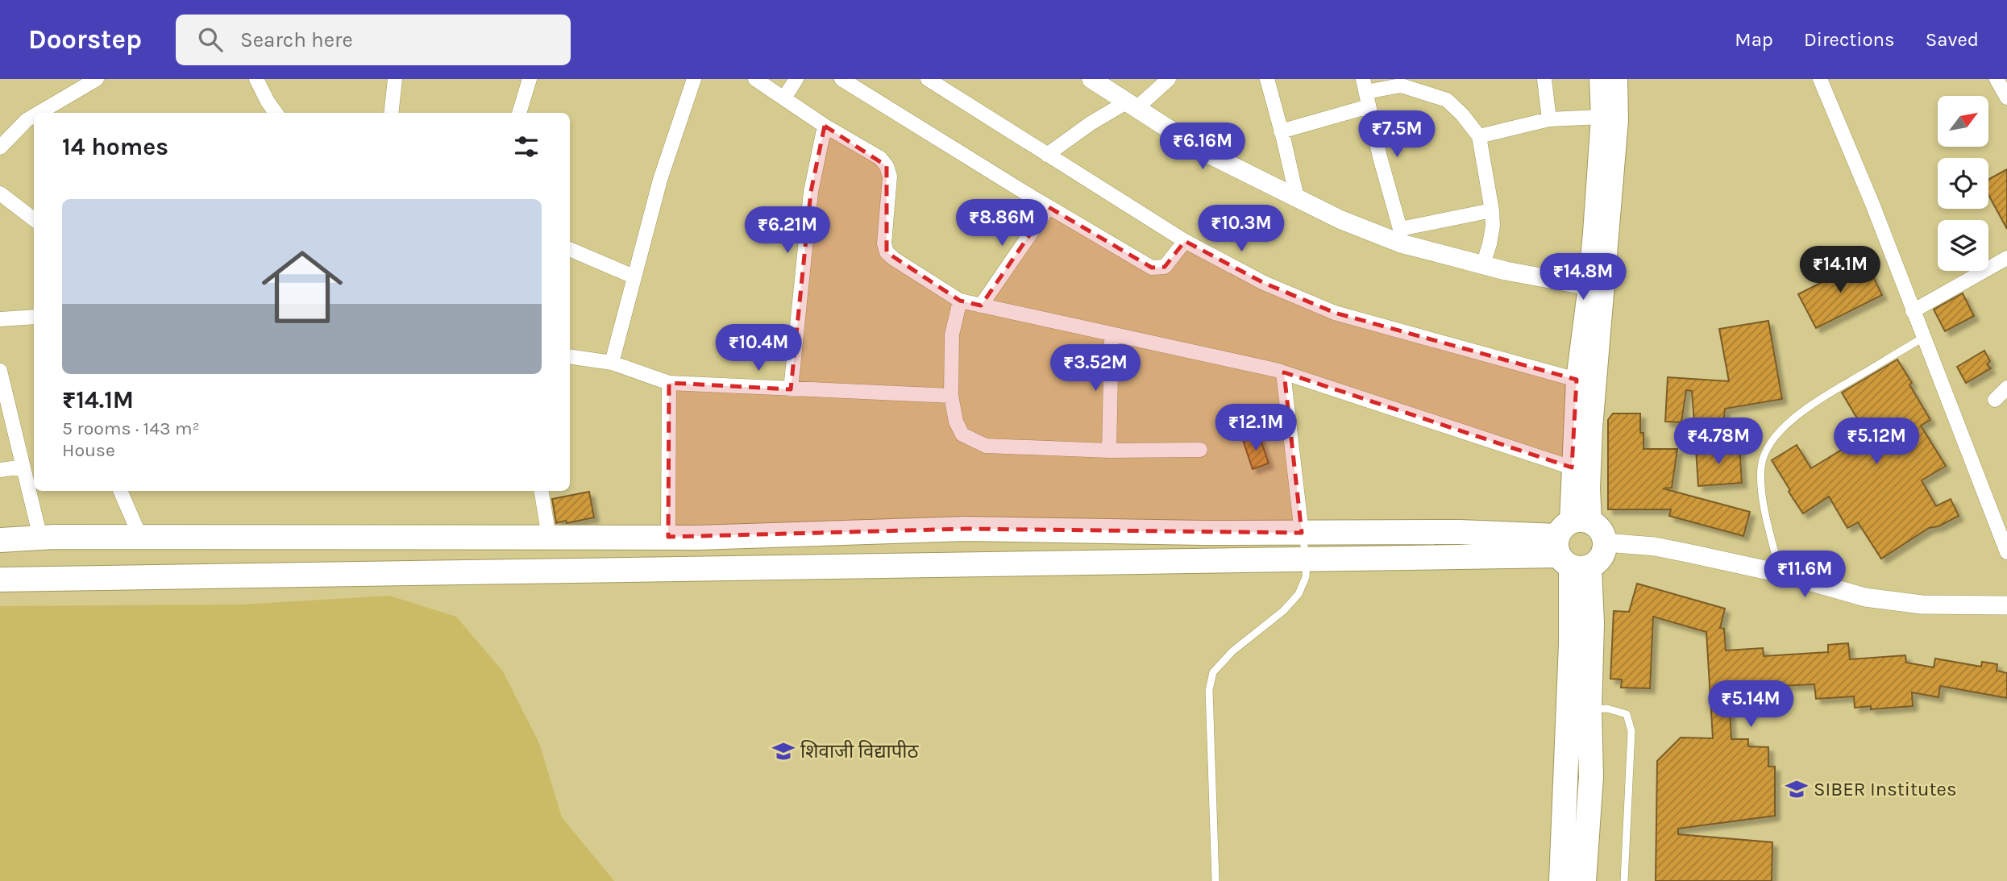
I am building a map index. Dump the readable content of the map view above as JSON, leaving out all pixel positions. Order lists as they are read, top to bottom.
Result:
{
  "places": {
    "school or university": ["शिवाजी विद्यापीठ", "SIBER Institutes"]
  },
  "north": "top right",
  "page": {
    "header": "Doorstep",
    "search": "Search here",
    "nav": ["Map", "Directions", "Saved"],
    "price": [
      "₹7.5M",
      "₹6.16M",
      "₹8.86M",
      "₹10.3M",
      "₹6.21M",
      "₹14.1M",
      "₹14.8M",
      "₹10.4M",
      "₹3.52M",
      "₹12.1M",
      "₹4.78M",
      "₹5.12M",
      "₹11.6M",
      "₹5.14M"
    ],
    "heading": "14 homes",
    "list": [
      {
        "name": "₹14.1M",
        "note": "5 rooms · 143 m² · House"
      }
    ]
  }
}
